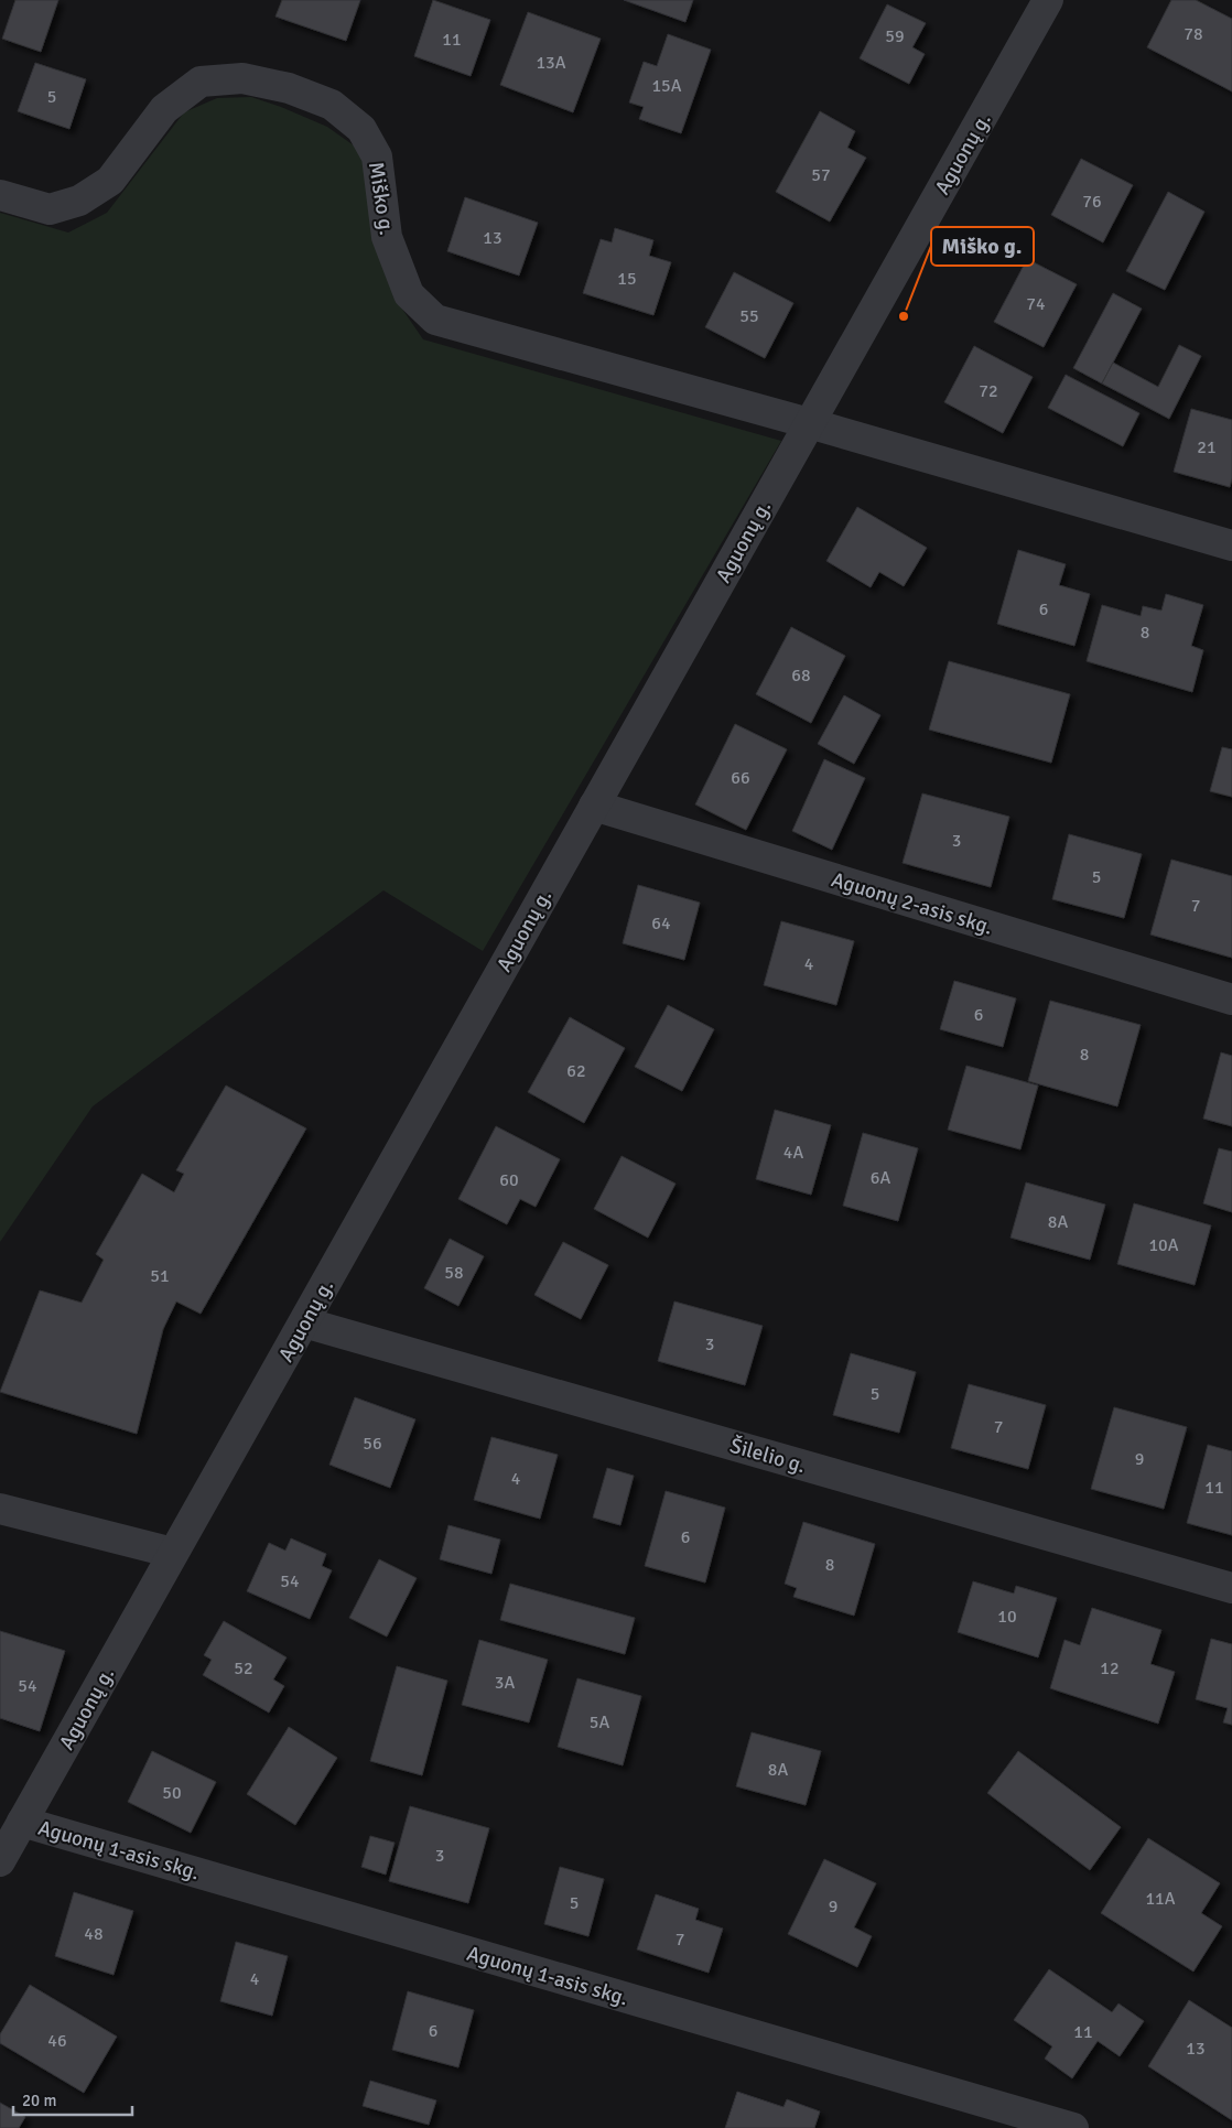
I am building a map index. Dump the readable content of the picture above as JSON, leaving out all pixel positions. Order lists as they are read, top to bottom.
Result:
{
  "streets": {
    "street": [
      "Aguonų g.",
      "Miško g.",
      "Aguonų 2-asis skg.",
      "Šilelio g.",
      "Aguonų 1-asis skg."
    ]
  },
  "crossings": [
    ["Aguonų g.", "Miško g."],
    ["Aguonų g.", "Aguonų 2-asis skg."],
    ["Aguonų g.", "Šilelio g."],
    ["Aguonų g.", "Aguonų 1-asis skg."]
  ],
  "places": ["Miško g."],
  "house_numbers": [
    "78",
    "59",
    "11",
    "13A",
    "15A",
    "5",
    "57",
    "76",
    "13",
    "15",
    "74",
    "55",
    "72",
    "21",
    "6",
    "8",
    "68",
    "66",
    "3",
    "5",
    "7",
    "64",
    "4",
    "6",
    "8",
    "62",
    "4A",
    "6A",
    "60",
    "8A",
    "10A",
    "58",
    "51",
    "3",
    "5",
    "7",
    "56",
    "9",
    "4",
    "11",
    "6",
    "8",
    "54",
    "10",
    "52",
    "12",
    "3A",
    "54",
    "5A",
    "8A",
    "50",
    "3",
    "11A",
    "5",
    "9",
    "48",
    "7",
    "4",
    "6",
    "11",
    "46",
    "13"
  ],
  "scale_bar": "20 m"
}
